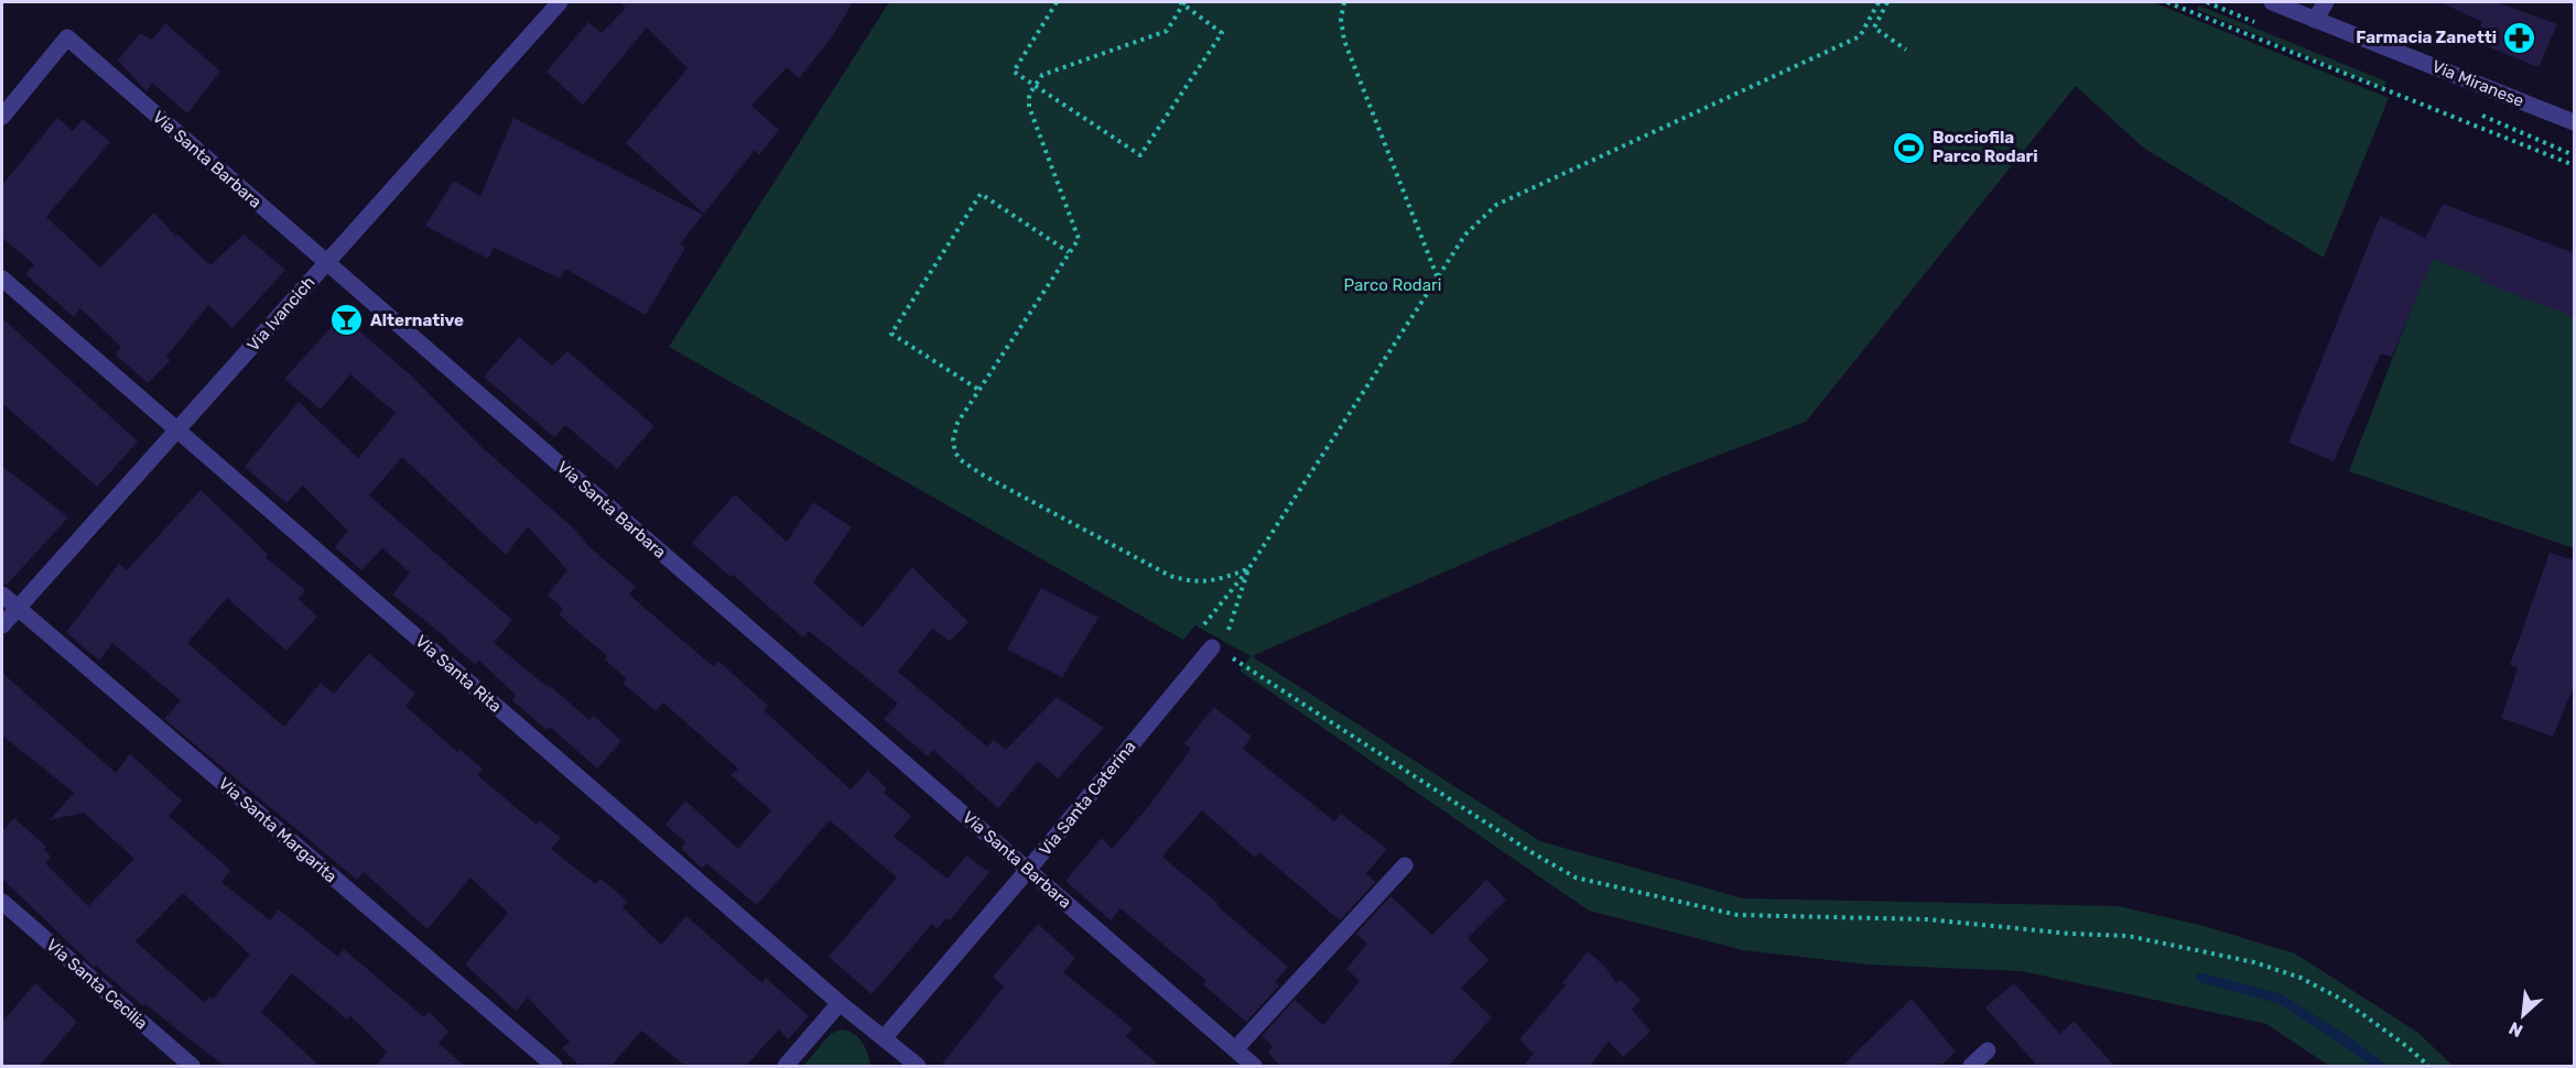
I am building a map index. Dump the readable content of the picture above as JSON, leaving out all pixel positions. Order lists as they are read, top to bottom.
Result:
{
  "streets": {
    "street": [
      "Via Miranese",
      "Via Santa Barbara",
      "Via Ivancich",
      "Via Santa Rita",
      "Via Santa Caterina",
      "Via Santa Margarita",
      "Via Santa Cecilia"
    ]
  },
  "crossings": [
    ["Via Santa Barbara", "Via Ivancich"],
    ["Via Santa Barbara", "Via Santa Caterina"],
    ["Via Ivancich", "Via Santa Rita"],
    ["Via Ivancich", "Via Santa Margarita"],
    ["Via Santa Rita", "Via Santa Caterina"]
  ],
  "parks": ["Parco Rodari"],
  "places": {
    "pharmacy": ["Farmacia Zanetti"],
    "sports": ["Bocciofila Parco Rodari"],
    "bar": ["Alternative"]
  },
  "north": "bottom left"
}
